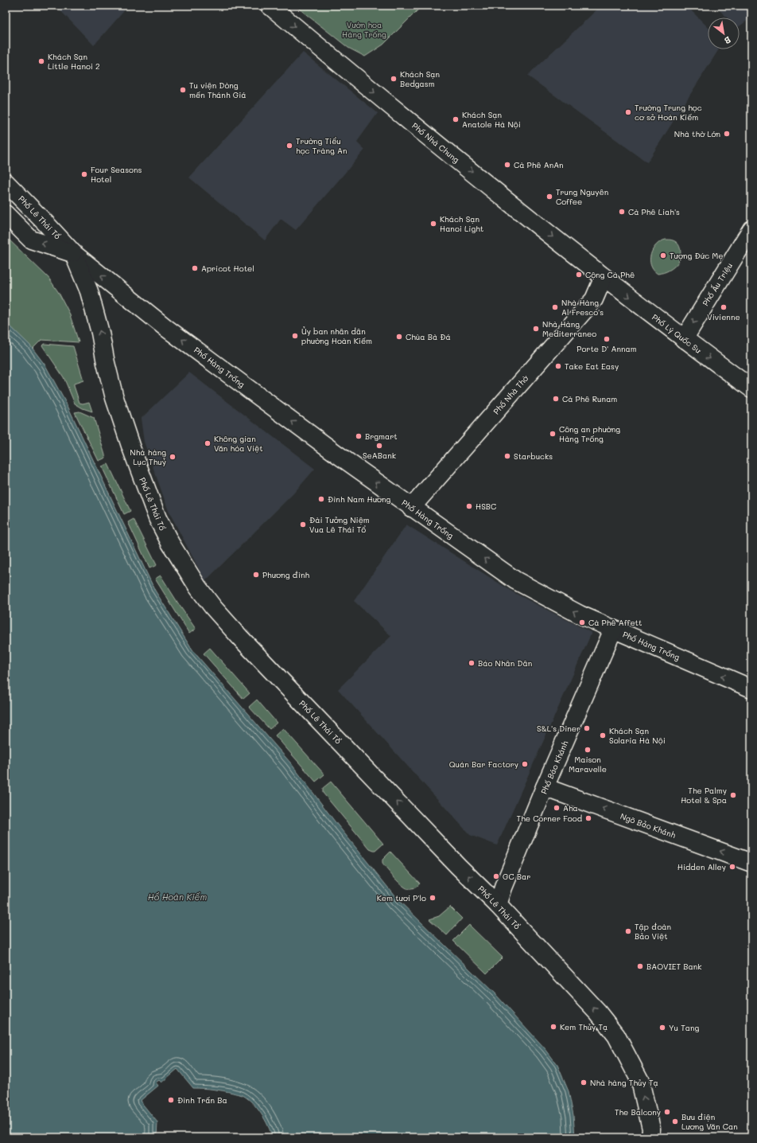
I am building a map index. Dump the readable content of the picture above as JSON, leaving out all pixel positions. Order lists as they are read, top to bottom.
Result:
{
  "streets": {
    "street": [
      "Phố Nhà Chung",
      "Phố Lê Thái Tổ",
      "Phố Ấu Triệu",
      "Phố Lý Quốc Sư",
      "Phố Hàng Trống",
      "Phố Nhà Thờ",
      "Phố Báo Khánh",
      "Ngõ Bảo Khánh"
    ]
  },
  "crossings": [
    ["Phố Nhà Chung", "Phố Lý Quốc Sư"],
    ["Phố Nhà Chung", "Phố Nhà Thờ"],
    ["Phố Lê Thái Tổ", "Phố Hàng Trống"],
    ["Phố Lê Thái Tổ", "Phố Báo Khánh"],
    ["Phố Ấu Triệu", "Phố Lý Quốc Sư"],
    ["Phố Lý Quốc Sư", "Phố Nhà Thờ"],
    ["Phố Hàng Trống", "Phố Nhà Thờ"],
    ["Phố Hàng Trống", "Phố Báo Khánh"],
    ["Phố Báo Khánh", "Ngõ Bảo Khánh"]
  ],
  "one_way": [
    "Phố Nhà Chung",
    "Phố Lê Thái Tổ",
    "Phố Ấu Triệu",
    "Phố Lý Quốc Sư",
    "Phố Hàng Trống",
    "Ngõ Bảo Khánh"
  ],
  "water": ["Hồ Hoàn Kiếm"],
  "parks": ["Vườn hoa Hàng Trống"],
  "places": [
    "Khách Sạn Little Hanoi 2",
    "Khách Sạn Bedgasm",
    "Tu viện Dòng mến Thánh Giá",
    "Trường Trung học cơ sở Hoàn Kiếm",
    "Khách Sạn Anatole Hà Nội",
    "Nhà thờ Lớn",
    "Trường Tiểu học Tràng An",
    "Cà Phê AnAn",
    "Four Seasons Hotel",
    "Trung Nguyên Coffee",
    "Cà Phê Liah's",
    "Khách Sạn Hanoi Light",
    "Tượng Đức Mẹ",
    "Apricot Hotel",
    "Cộng Cà Phê",
    "Nhà Hàng Al Fresco's",
    "Vivienne",
    "Nhà Hàng Mediterraneo",
    "Ủy ban nhân dân phường Hoàn Kiếm",
    "Chùa Bà Đá",
    "Porte D' Annam",
    "Take Eat Easy",
    "Cà Phê Runam",
    "Công an phường Hàng Trống",
    "Brgmart",
    "Không gian Văn hóa Việt",
    "SeABank",
    "Starbucks",
    "Nhà hàng Lục Thuỷ",
    "Đình Nam Hương",
    "HSBC",
    "Đài Tưởng Niệm Vua Lê Thái Tổ",
    "Phương đình",
    "Cà Phê Affett",
    "Báo Nhân Dân",
    "S&L's Diner",
    "Khách Sạn Solaria Hà Nội",
    "Maison Maravelle",
    "Quán Bar Factory",
    "The Palmy Hotel & Spa",
    "Aha",
    "The Corner Food",
    "Hidden Alley",
    "GC Bar",
    "Kem tươi P'lo",
    "Tập đoàn Bảo Việt",
    "BAOVIET Bank",
    "Kem Thủy Tạ",
    "Yu Tang",
    "Nhà hàng Thủy Tạ",
    "Đình Trấn Ba",
    "The Balcony",
    "Bưu điện Lương Văn Can"
  ],
  "north": "bottom right"
}
